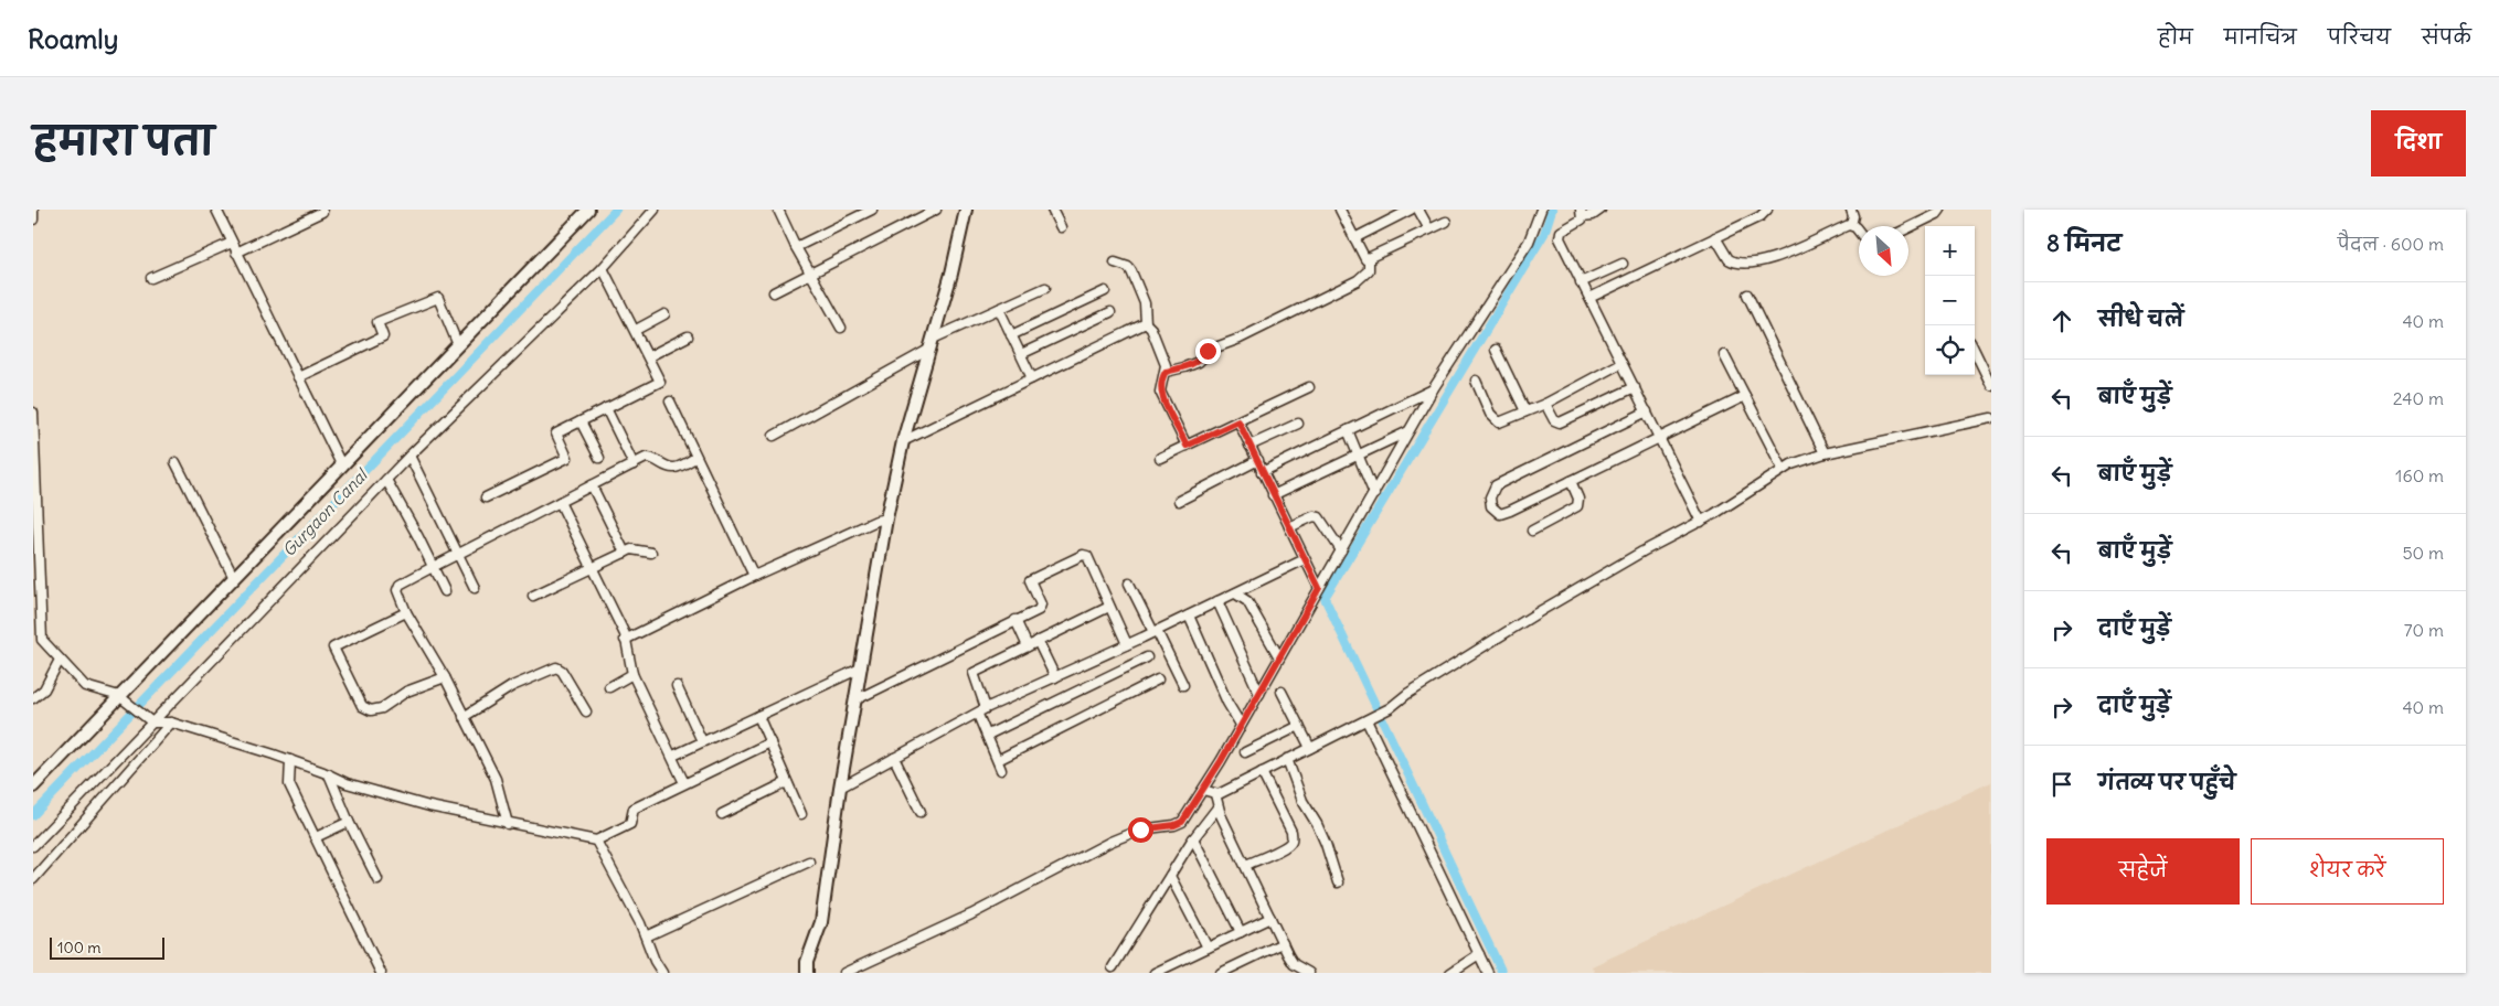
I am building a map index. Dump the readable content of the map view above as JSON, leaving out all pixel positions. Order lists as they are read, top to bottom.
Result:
{
  "water": ["Gurgaon Canal"],
  "scale_bar": "100 m",
  "north": "bottom right",
  "page": {
    "header": "Roamly",
    "nav": [
      "होम",
      "मानचित्र",
      "परिचय",
      "संपर्क"
    ],
    "title": "हमारा पता",
    "buttons": [
      "दिशा",
      ["सहेजें", "शेयर करें"]
    ],
    "heading": ["8 मिनट", "पैदल · 600 m"],
    "map_buttons": ["+", "−"],
    "list": [
      ["सीधे चलें", "40 m"],
      ["बाएँ मुड़ें", "240 m"],
      ["बाएँ मुड़ें", "160 m"],
      ["बाएँ मुड़ें", "50 m"],
      ["दाएँ मुड़ें", "70 m"],
      ["दाएँ मुड़ें", "40 m"],
      "गंतव्य पर पहुँचे"
    ],
    "scale": "100 m"
  }
}
